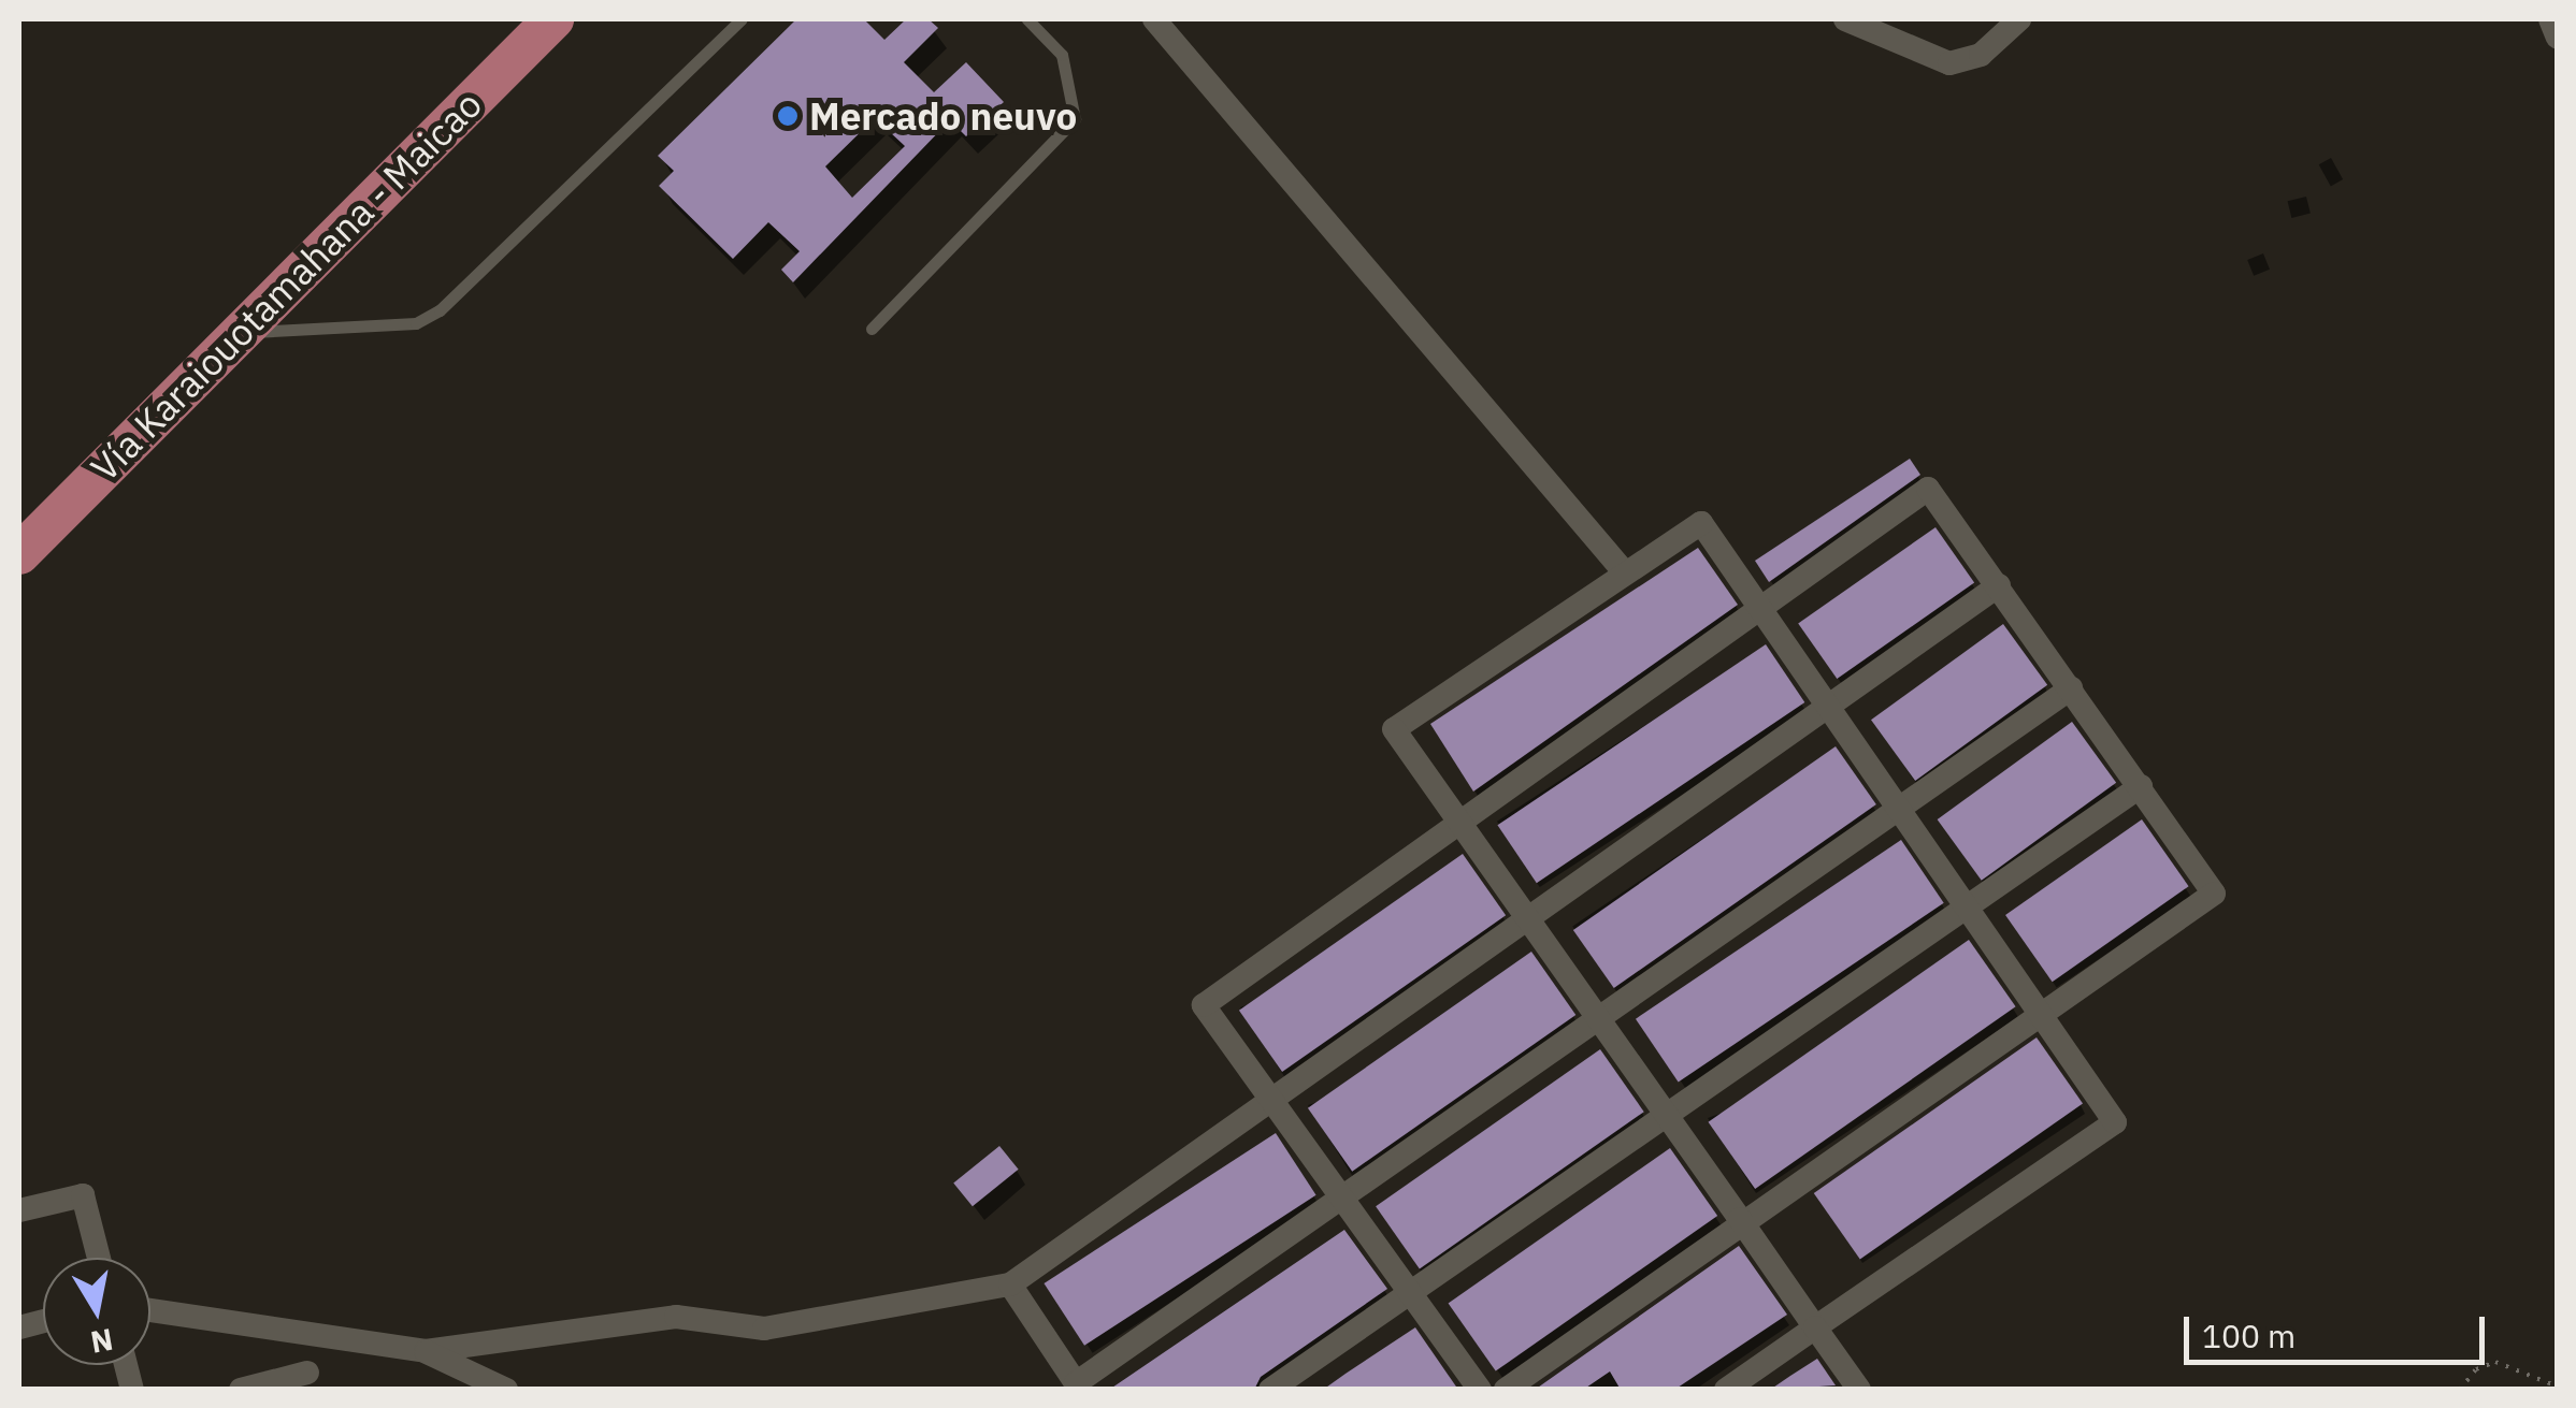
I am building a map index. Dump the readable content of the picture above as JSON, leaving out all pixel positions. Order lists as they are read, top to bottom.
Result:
{
  "streets": {
    "highway": ["Vía Karaiouotamahana - Maicao"]
  },
  "places": ["Mercado neuvo"],
  "scale_bar": "100 m",
  "north": "bottom"
}
